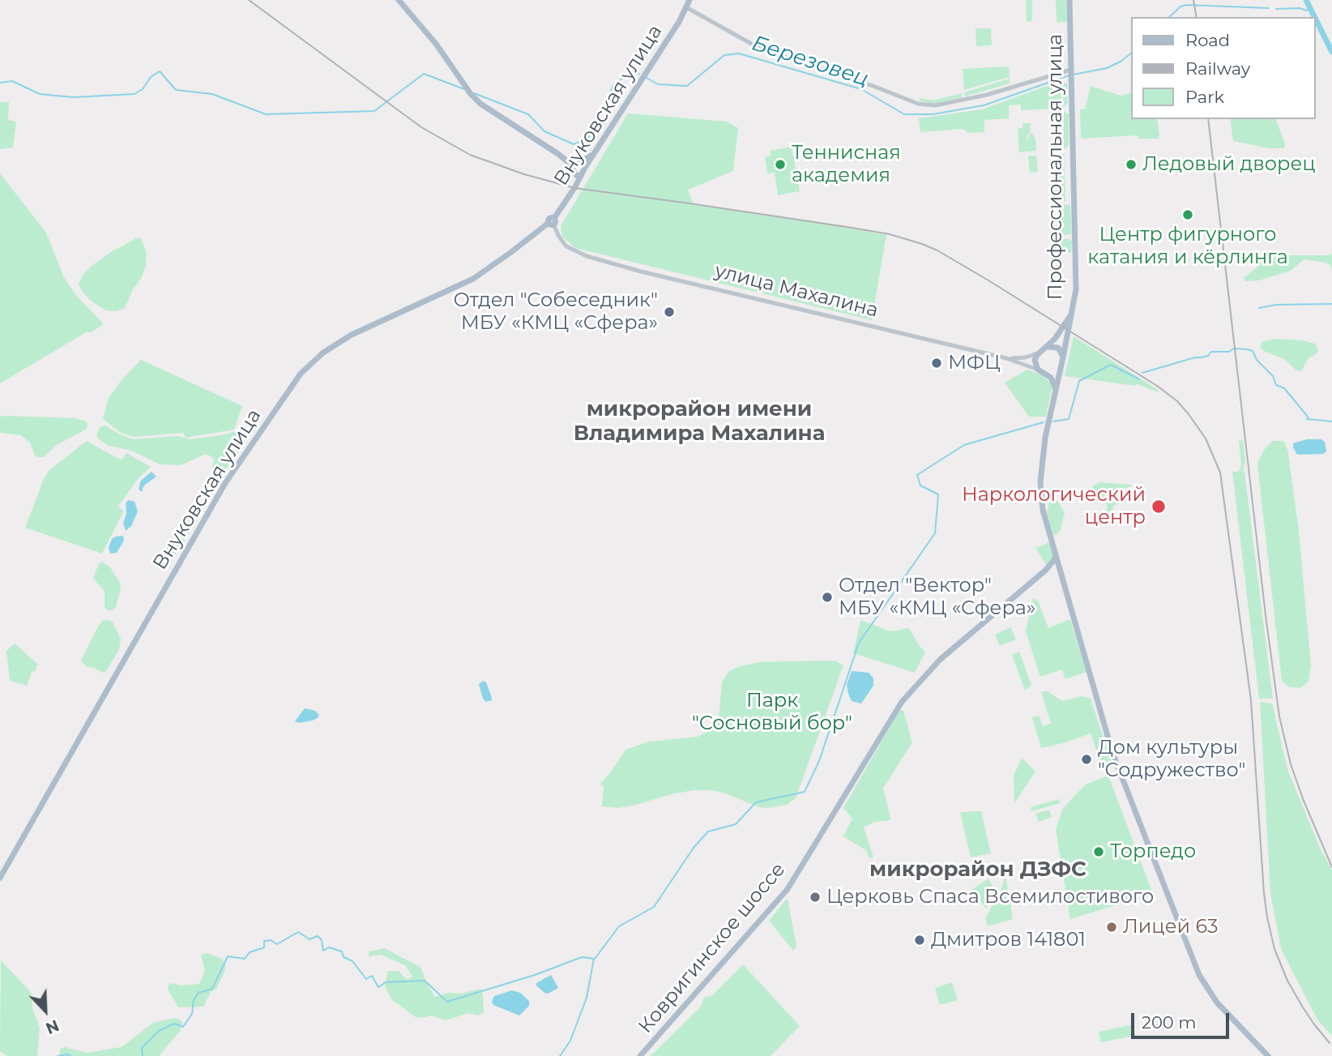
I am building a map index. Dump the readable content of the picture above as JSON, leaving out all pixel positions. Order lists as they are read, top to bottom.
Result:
{
  "streets": {
    "main road": ["Внуковская улица", "Профессиональная улица", "Ковригинское шоссе"],
    "street": ["улица Махалина"]
  },
  "crossings": [
    ["Внуковская улица", "улица Махалина"],
    ["Профессиональная улица", "улица Махалина"]
  ],
  "districts": ["микрорайон имени Владимира Махалина", "микрорайон ДЗФС"],
  "water": ["Березовец"],
  "parks": ["Парк \"Сосновый бор\""],
  "places": [
    "Теннисная академия",
    "Ледовый дворец",
    "Центр фигурного катания и кёрлинга",
    "Отдел \"Собеседник\" МБУ «КМЦ «Сфера»",
    "МФЦ",
    "Наркологический центр",
    "Отдел \"Вектор\" МБУ «КМЦ «Сфера»",
    "Дом культуры \"Содружество\"",
    "Торпедо",
    "Церковь Спаса Всемилостивого",
    "Лицей 63",
    "Дмитров 141801"
  ],
  "legend": ["Road", "Railway", "Park"],
  "scale_bar": "200 m",
  "north": "bottom right"
}
